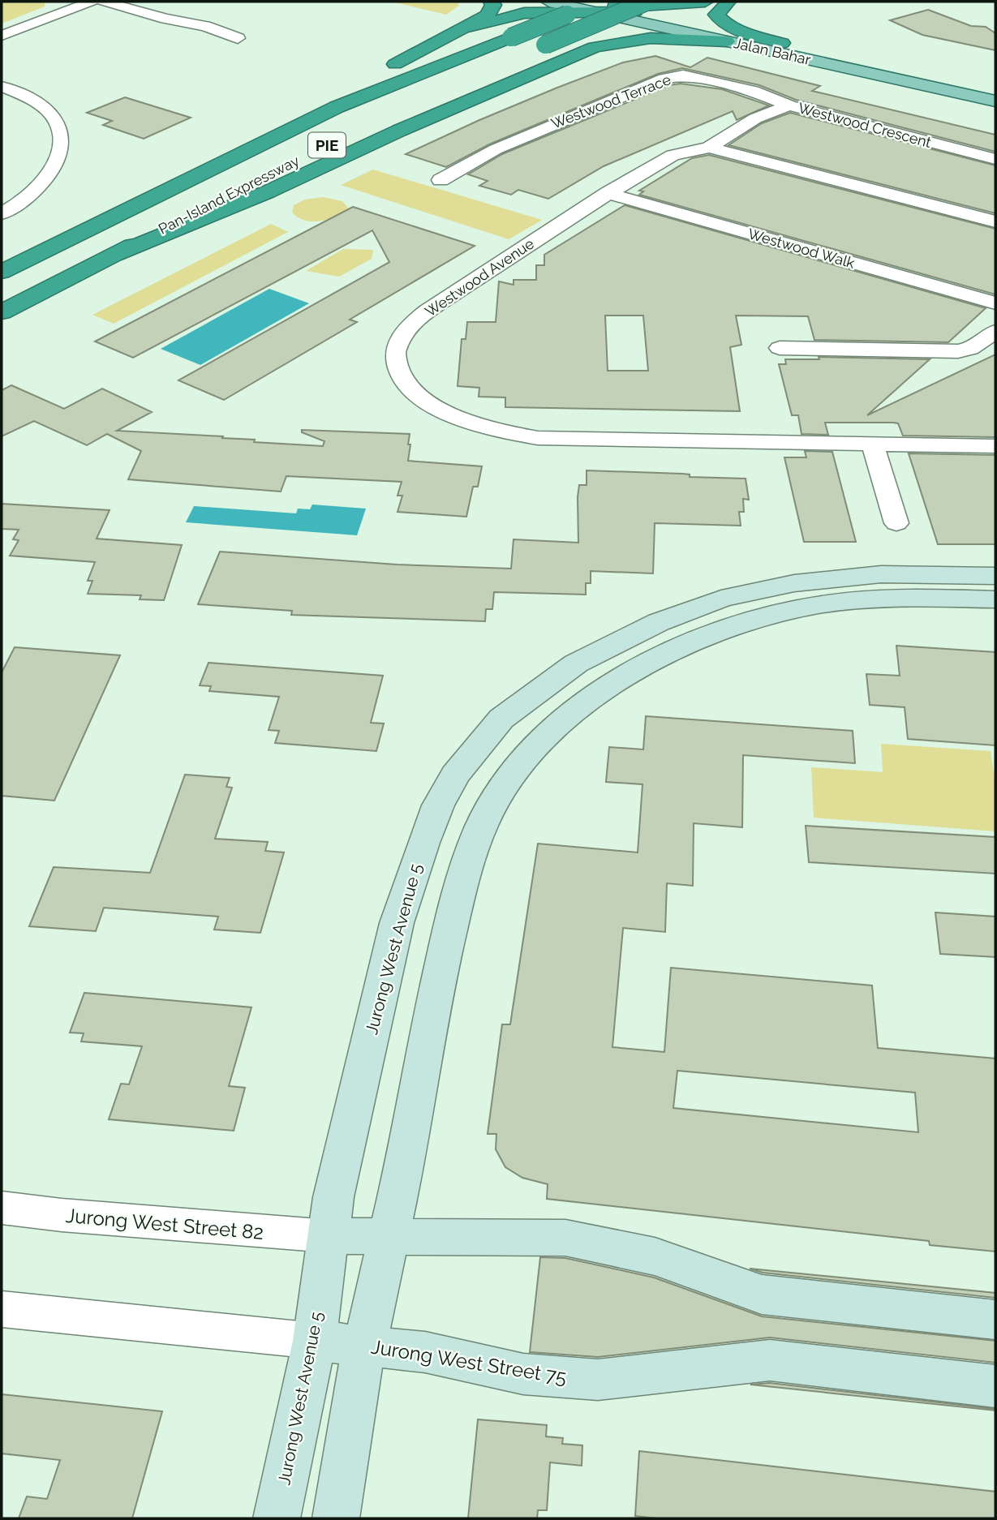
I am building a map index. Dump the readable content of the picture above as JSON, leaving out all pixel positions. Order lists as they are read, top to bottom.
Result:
{
  "streets": {
    "highway": ["PIE", "Pan-Island Expressway"],
    "main road": ["Jalan Bahar"],
    "street": [
      "Westwood Terrace",
      "Westwood Crescent",
      "Westwood Walk",
      "Westwood Avenue",
      "Jurong West Avenue 5",
      "Jurong West Street 82",
      "Jurong West Street 75"
    ]
  },
  "crossings": [
    ["Jalan Bahar", "Pan-Island Expressway"],
    ["Westwood Terrace", "Westwood Crescent"],
    ["Westwood Crescent", "Westwood Avenue"],
    ["Westwood Walk", "Westwood Avenue"],
    ["Jurong West Avenue 5", "Jurong West Street 82"],
    ["Jurong West Avenue 5", "Jurong West Street 75"]
  ]
}
